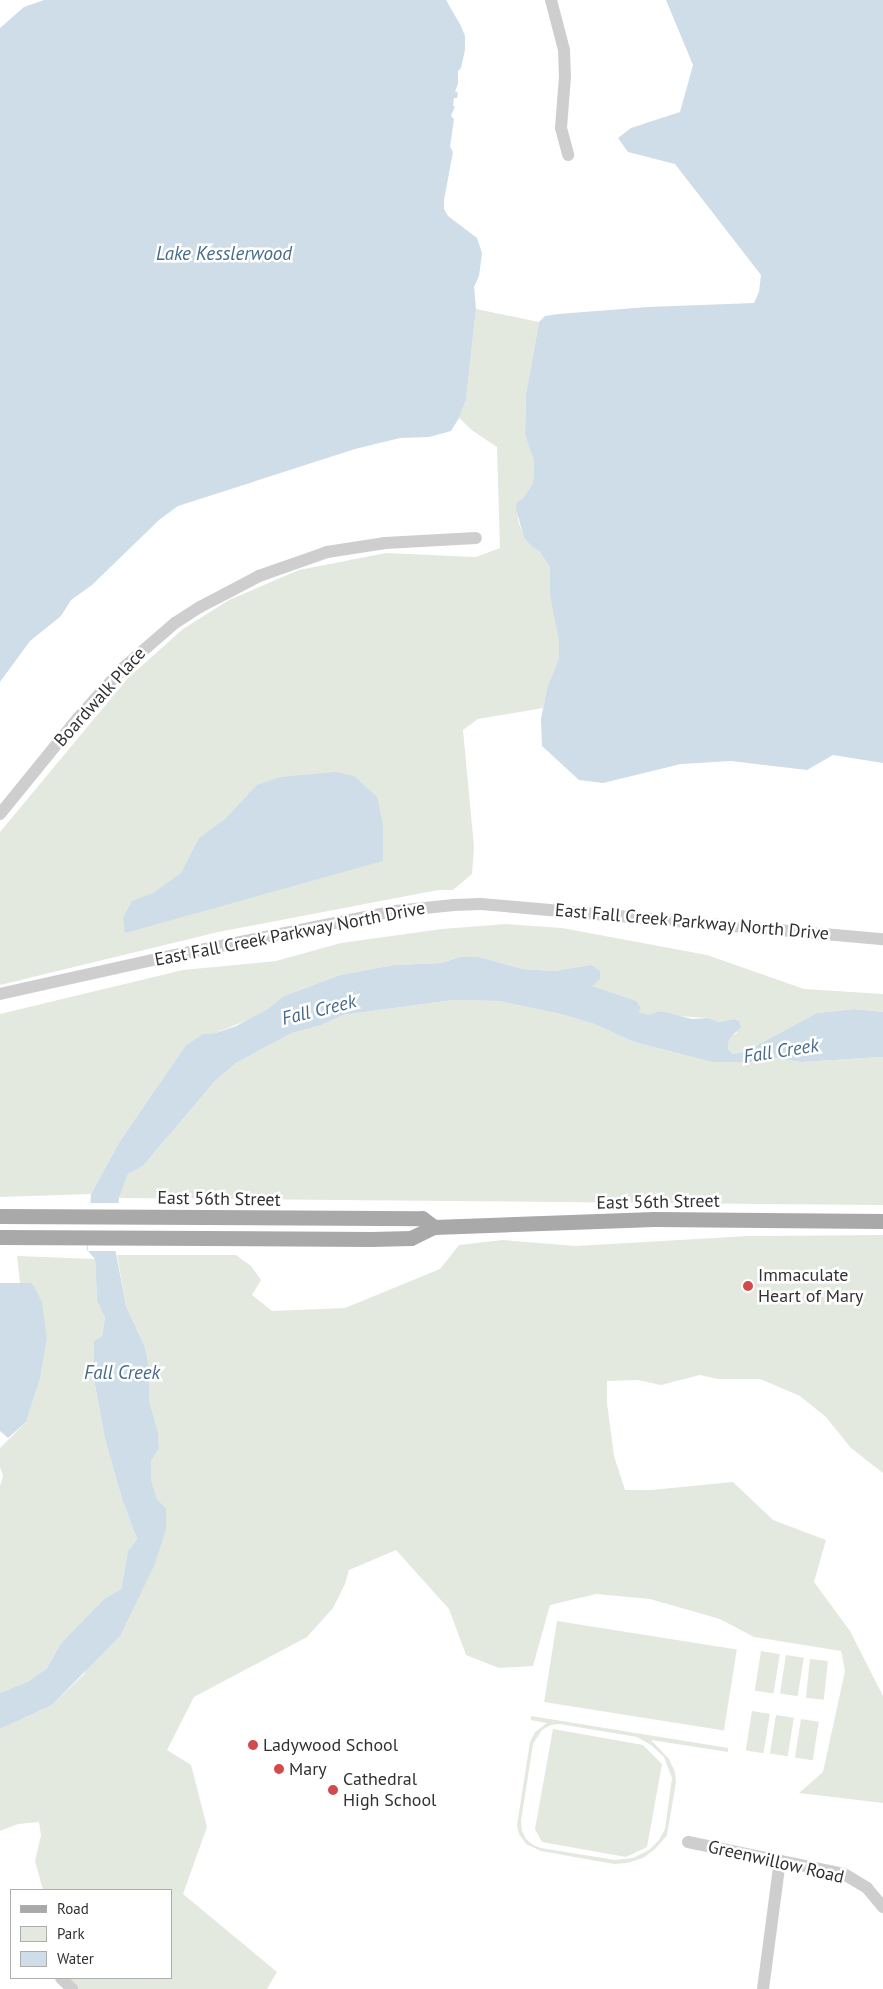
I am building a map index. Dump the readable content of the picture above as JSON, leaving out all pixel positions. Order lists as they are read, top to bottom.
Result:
{
  "streets": {
    "main road": ["East 56th Street"],
    "street": ["Boardwalk Place", "East Fall Creek Parkway North Drive", "Greenwillow Road"]
  },
  "water": ["Lake Kesslerwood", "Fall Creek"],
  "places": [
    "Immaculate Heart of Mary",
    "Ladywood School",
    "Mary",
    "Cathedral High School"
  ],
  "legend": ["Road", "Park", "Water"]
}
